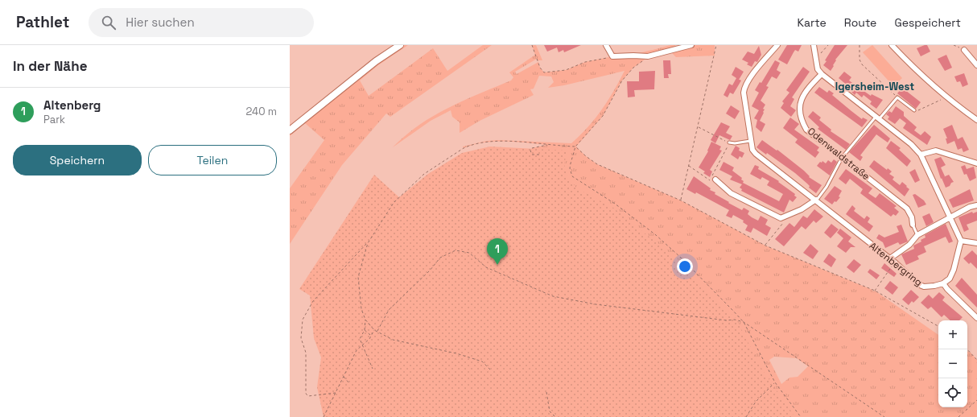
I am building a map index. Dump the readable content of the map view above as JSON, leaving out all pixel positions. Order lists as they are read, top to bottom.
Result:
{
  "streets": {
    "street": ["Odenwaldstraße", "Altenbergring"]
  },
  "districts": ["Igersheim-West"],
  "page": {
    "header": "Pathlet",
    "search": "Hier suchen",
    "nav": ["Karte", "Route", "Gespeichert"],
    "heading": "In der Nähe",
    "list": [
      {
        "mark": "1",
        "name": "Altenberg",
        "note": "Park",
        "value": "240 m"
      }
    ],
    "buttons": ["Speichern", "Teilen"],
    "pins": "1",
    "map_buttons": ["+", "−"]
  }
}
